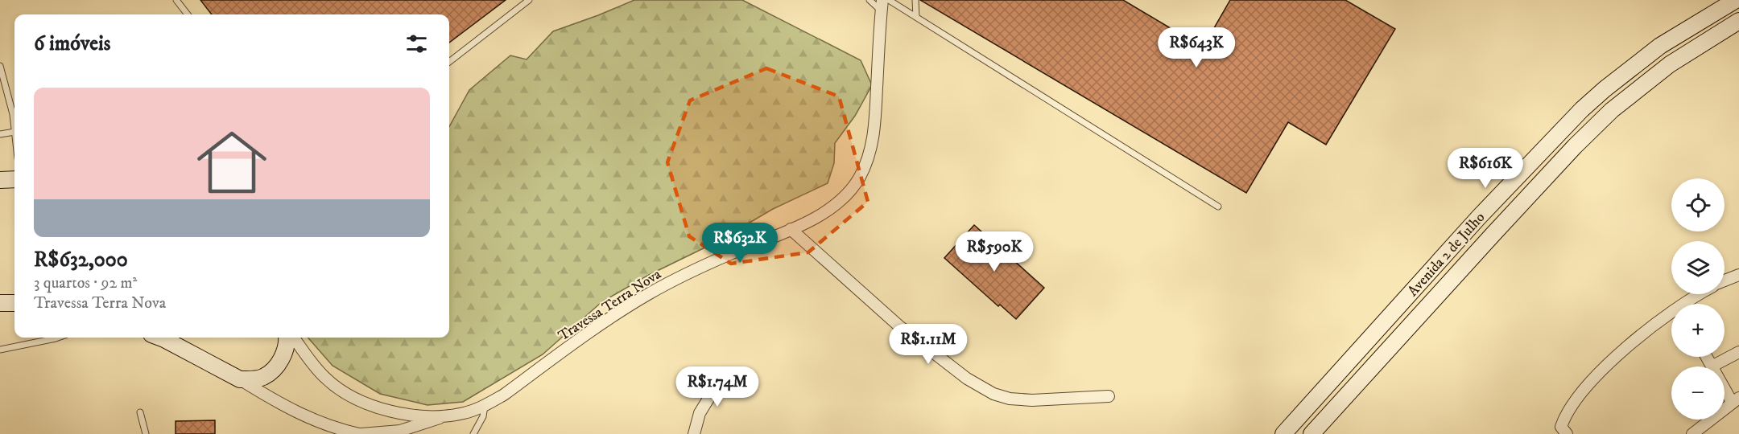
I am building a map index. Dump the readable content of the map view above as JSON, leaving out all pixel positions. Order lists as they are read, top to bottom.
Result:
{
  "streets": {
    "main road": ["Avenida 2 de Julho"],
    "street": ["Travessa Terra Nova"]
  },
  "page": {
    "heading": "6 imóveis",
    "price": [
      "R$643K",
      "R$616K",
      "R$632K",
      "R$590K",
      "R$1.11M",
      "R$1.74M"
    ],
    "list": [
      {
        "name": "R$632,000",
        "note": "3 quartos · 92 m² · Travessa Terra Nova"
      }
    ],
    "map_buttons": ["+", "−"]
  }
}
